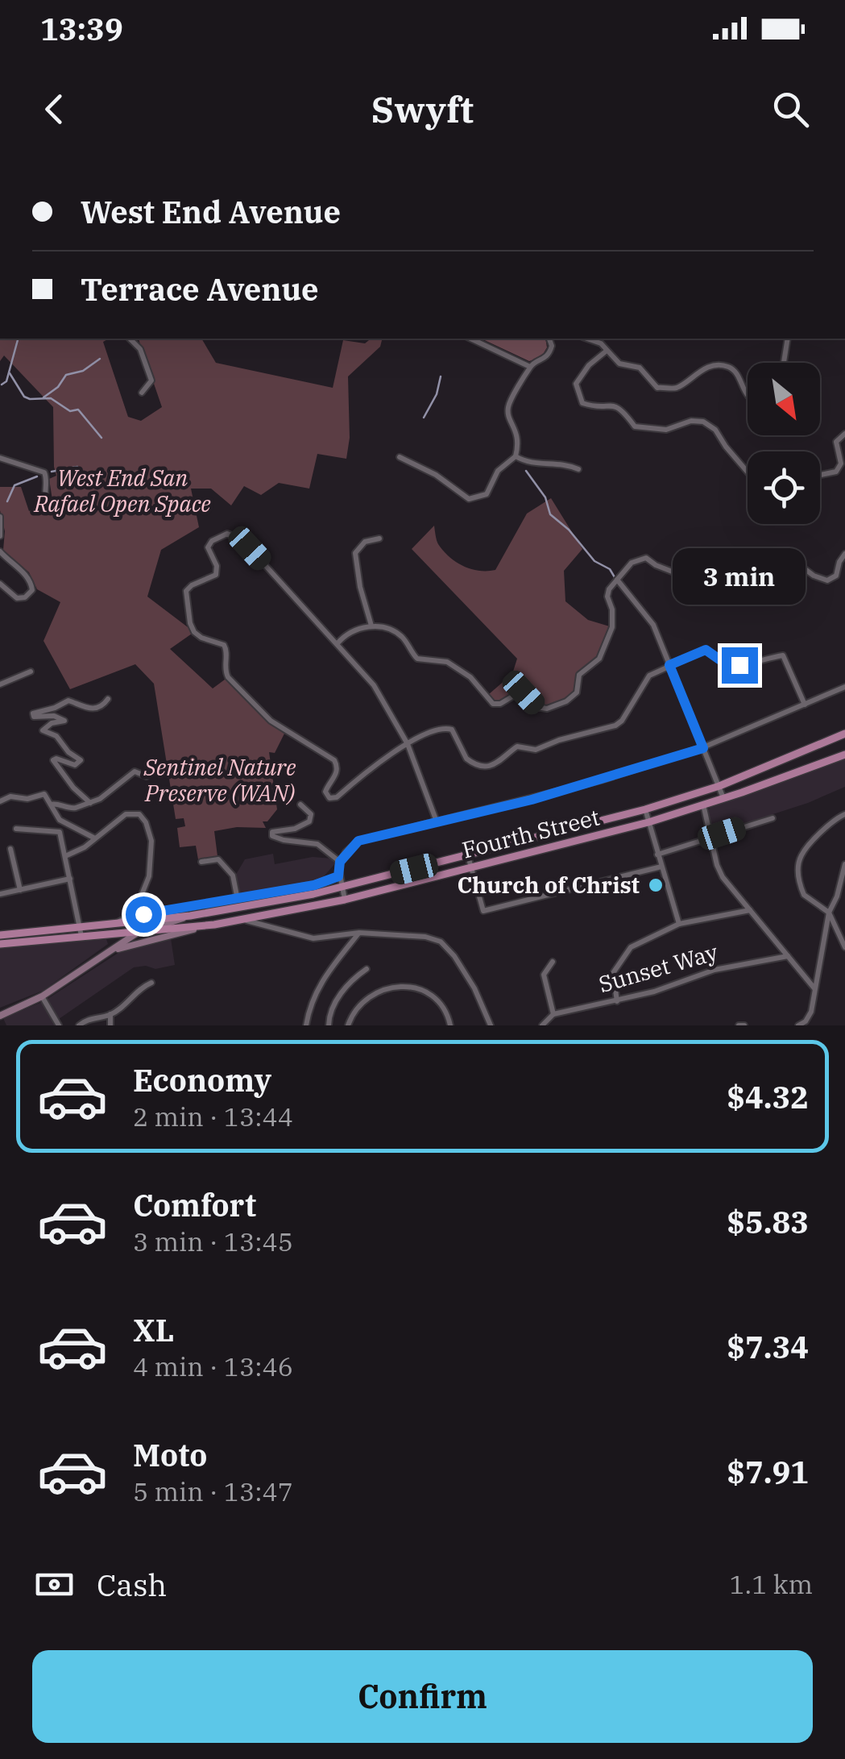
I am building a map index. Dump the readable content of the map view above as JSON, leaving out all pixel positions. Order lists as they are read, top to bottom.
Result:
{
  "streets": {
    "main road": ["Fourth Street"],
    "street": ["Sunset Way"]
  },
  "parks": ["West End San Rafael Open Space", "Sentinel Nature Preserve (WAN)"],
  "places": ["Church of Christ"],
  "north": "bottom right",
  "page": {
    "status": "13:39",
    "header": "Swyft",
    "banner": ["West End Avenue", "Terrace Avenue"],
    "bubble": "3 min",
    "list": [
      {
        "name": "Economy",
        "note": "2 min · 13:44",
        "value": "$4.32"
      },
      {
        "name": "Comfort",
        "note": "3 min · 13:45",
        "value": "$5.83"
      },
      {
        "name": "XL",
        "note": "4 min · 13:46",
        "value": "$7.34"
      },
      {
        "name": "Moto",
        "note": "5 min · 13:47",
        "value": "$7.91"
      }
    ],
    "pay": ["Cash", "1.1 km"],
    "buttons": "Confirm"
  }
}
